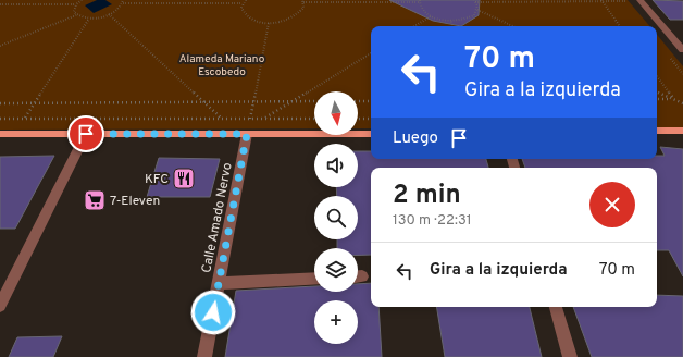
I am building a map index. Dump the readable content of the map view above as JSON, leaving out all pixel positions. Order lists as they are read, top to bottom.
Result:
{
  "streets": {
    "street": ["Calle Amado Nervo"]
  },
  "parks": ["Alameda Mariano Escobedo"],
  "places": {
    "restaurant": ["KFC"],
    "supermarket": ["7-Eleven"]
  },
  "north": "bottom",
  "page": {
    "turn": ["70 m", "Gira a la izquierda"],
    "map_buttons": "+",
    "then": "Luego",
    "heading": ["2 min", "130 m · 22:31"],
    "list": [
      {
        "name": "Gira a la izquierda",
        "value": "70 m"
      }
    ]
  }
}
